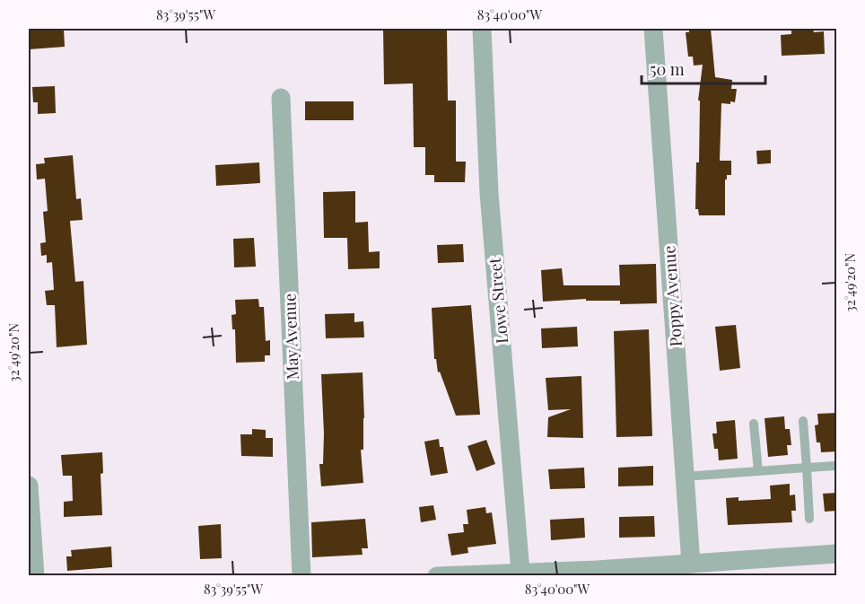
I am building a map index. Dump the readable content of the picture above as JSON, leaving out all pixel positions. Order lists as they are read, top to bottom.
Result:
{
  "streets": {
    "street": ["Poppy Avenue", "Lowe Street", "May Avenue"]
  },
  "scale_bar": "50 m",
  "coordinates": ["83°39'55\"W", "83°40'00\"W", "32°49'20\"N"]
}
